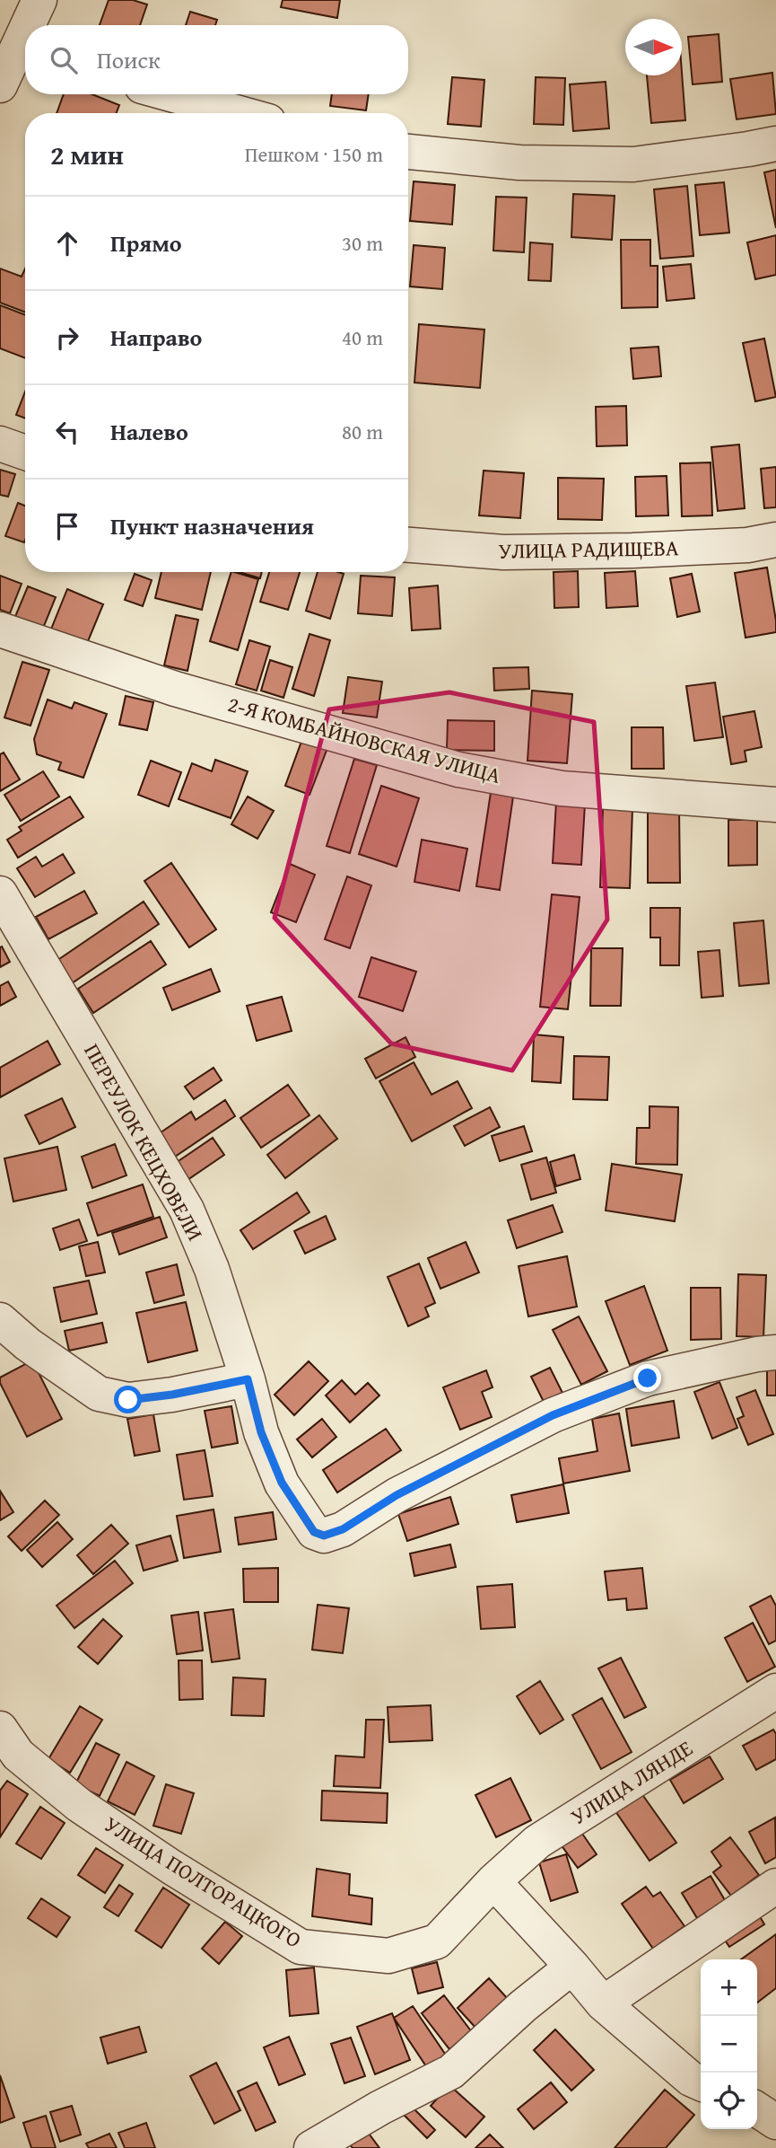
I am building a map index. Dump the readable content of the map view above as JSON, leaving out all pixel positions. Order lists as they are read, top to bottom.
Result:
{
  "streets": {
    "street": [
      "УЛИЦА РАДИЩЕВА",
      "2-Я КОМБАЙНОВСКАЯ УЛИЦА",
      "ПЕРЕУЛОК КЕЦХОВЕЛИ",
      "УЛИЦА ЛЯНДЕ",
      "УЛИЦА ПОЛТОРАЦКОГО"
    ]
  },
  "crossings": [
    ["УЛИЦА ЛЯНДЕ", "УЛИЦА ПОЛТОРАЦКОГО"]
  ],
  "north": "right",
  "page": {
    "search": "Поиск",
    "heading": ["2 мин", "Пешком · 150 m"],
    "list": [
      ["Прямо", "30 m"],
      ["Направо", "40 m"],
      ["Налево", "80 m"],
      "Пункт назначения"
    ],
    "map_buttons": ["+", "−"]
  }
}
